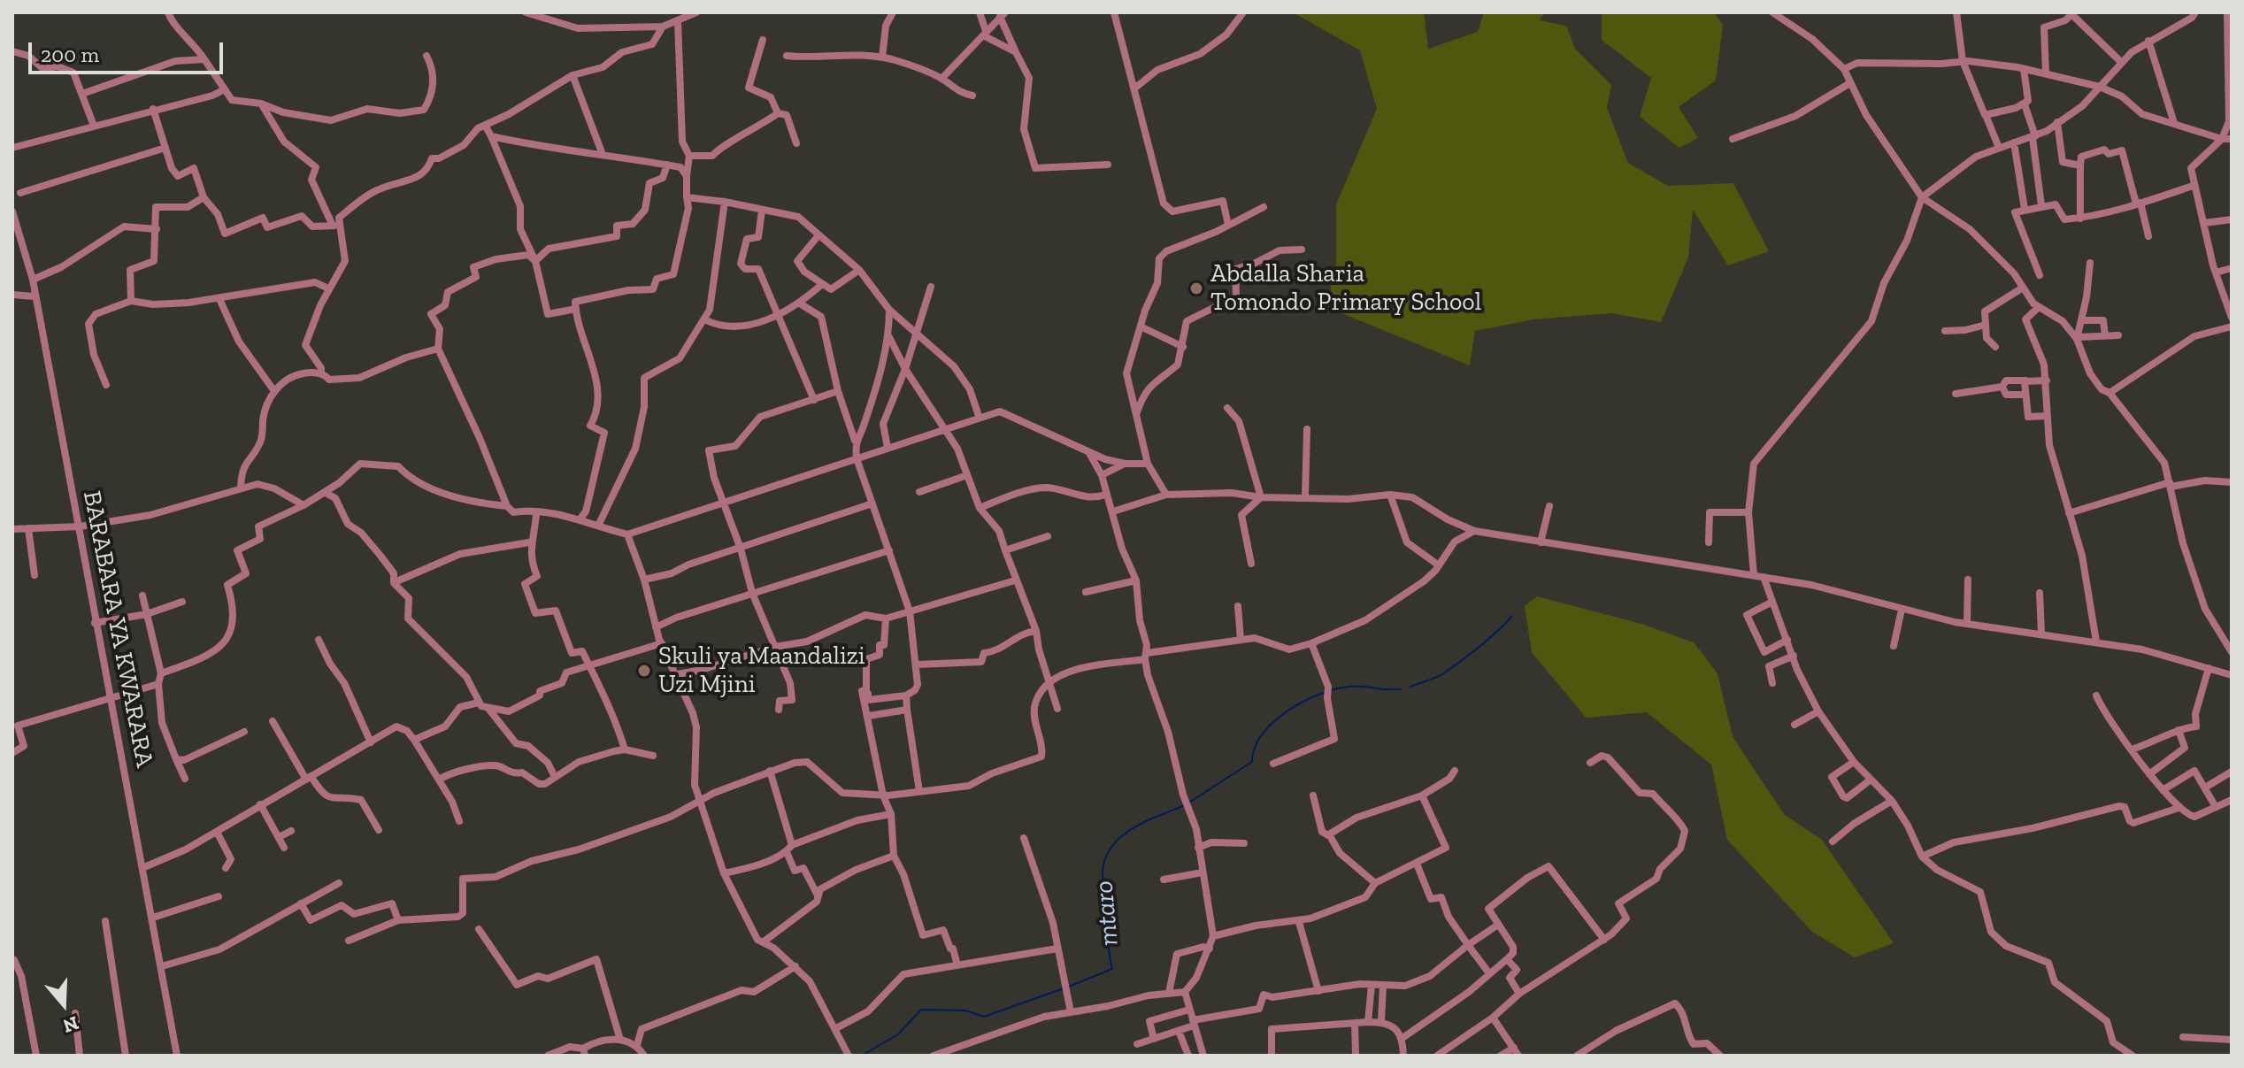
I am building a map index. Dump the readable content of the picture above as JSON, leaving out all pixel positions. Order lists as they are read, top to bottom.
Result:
{
  "streets": {
    "street": ["BARABARA YA KWARARA"]
  },
  "water": ["mtaro"],
  "places": ["Abdalla Sharia Tomondo Primary School", "Skuli ya Maandalizi Uzi Mjini"],
  "scale_bar": "200 m",
  "north": "bottom"
}
